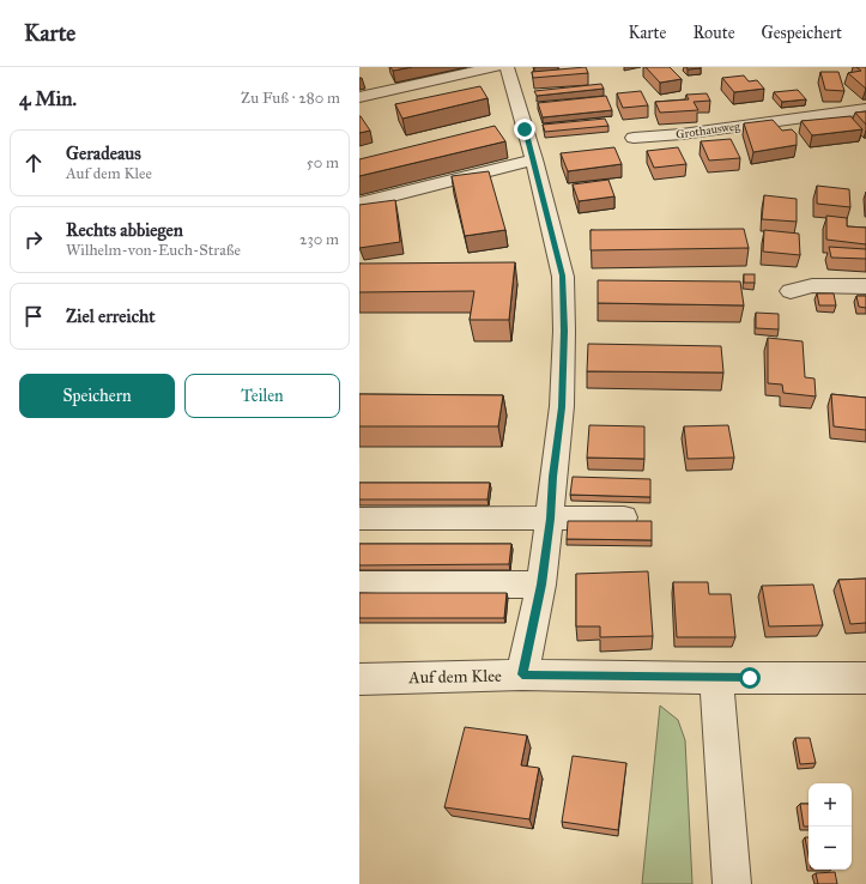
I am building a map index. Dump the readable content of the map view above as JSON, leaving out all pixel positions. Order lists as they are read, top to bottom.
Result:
{
  "streets": {
    "street": ["Grothausweg", "Auf dem Klee"]
  },
  "page": {
    "header": "Karte",
    "nav": ["Karte", "Route", "Gespeichert"],
    "heading": ["4 Min.", "Zu Fuß · 280 m"],
    "list": [
      ["Geradeaus", "Auf dem Klee", "50 m"],
      ["Rechts abbiegen", "Wilhelm-von-Euch-Straße", "230 m"],
      "Ziel erreicht"
    ],
    "buttons": ["Speichern", "Teilen"],
    "map_buttons": ["+", "−"]
  }
}
